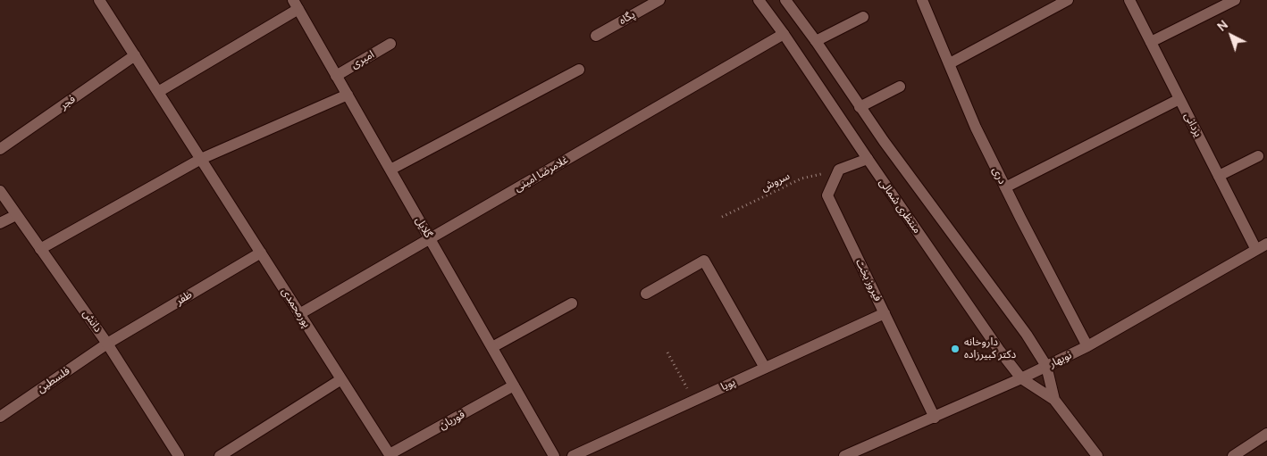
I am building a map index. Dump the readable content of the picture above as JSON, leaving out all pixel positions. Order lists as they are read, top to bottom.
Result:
{
  "streets": {
    "street": [
      "پگاه",
      "امیری",
      "فجر",
      "یزدانی",
      "غلامرضا امینی",
      "دری",
      "منتظری شمالی",
      "گلایل",
      "فیروز بخت",
      "ظفر",
      "پورمحمدی",
      "دانش",
      "نوبهار",
      "فلسطین",
      "پویا",
      "قوریان"
    ],
    "path": ["سروش"]
  },
  "crossings": [
    ["امیری", "گلایل"],
    ["فجر", "پورمحمدی"],
    ["یزدانی", "نوبهار"],
    ["غلامرضا امینی", "منتظری شمالی"],
    ["غلامرضا امینی", "گلایل"],
    ["غلامرضا امینی", "پورمحمدی"],
    ["دری", "نوبهار"],
    ["سروش", "فیروز بخت"],
    ["منتظری شمالی", "نوبهار"],
    ["گلایل", "قوریان"],
    ["فیروز بخت", "نوبهار"],
    ["فیروز بخت", "پویا"],
    ["ظفر", "پورمحمدی"],
    ["ظفر", "دانش"],
    ["ظفر", "فلسطین"],
    ["پورمحمدی", "قوریان"],
    ["دانش", "فلسطین"]
  ],
  "places": ["داروخانه دکتر کبیرزاده"],
  "north": "top left"
}
